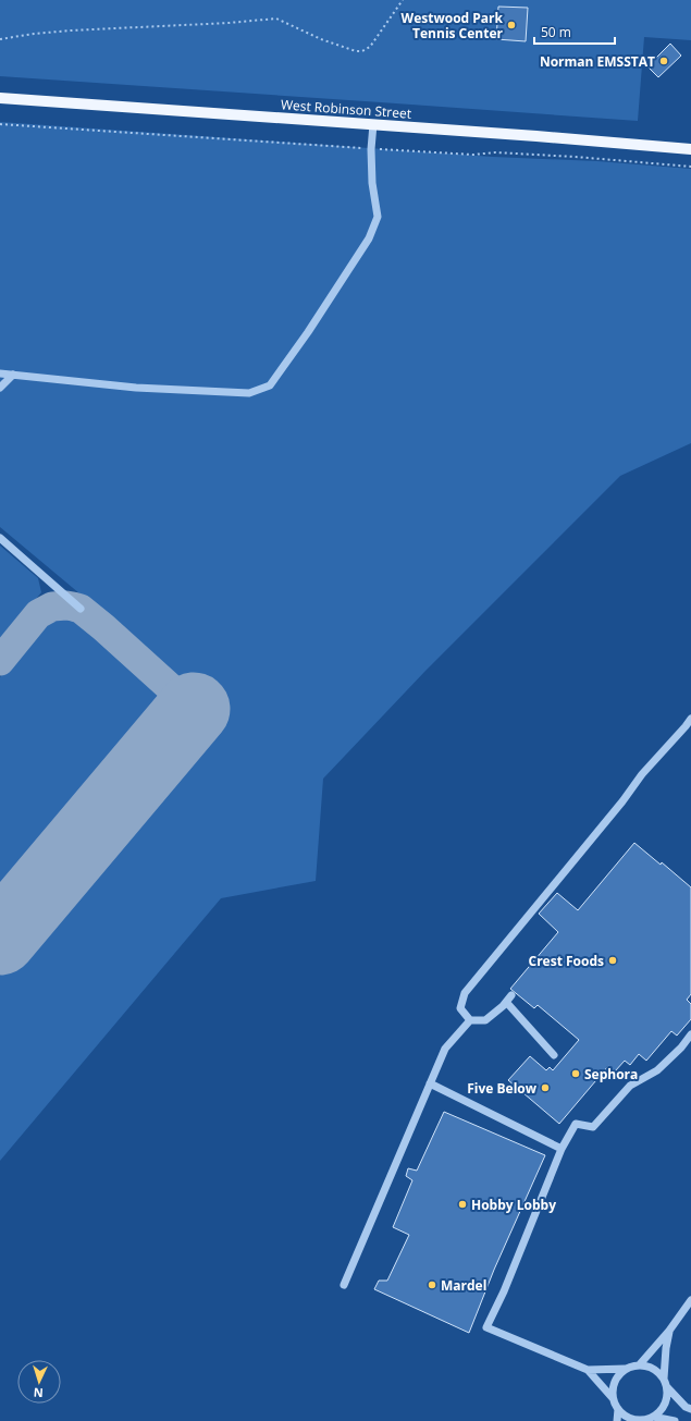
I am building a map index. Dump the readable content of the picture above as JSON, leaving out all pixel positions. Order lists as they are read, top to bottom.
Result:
{
  "streets": {
    "main road": ["West Robinson Street"]
  },
  "places": [
    "Westwood Park Tennis Center",
    "Norman EMSSTAT",
    "Crest Foods",
    "Sephora",
    "Five Below",
    "Hobby Lobby",
    "Mardel"
  ],
  "scale_bar": "50 m",
  "north": "bottom"
}
